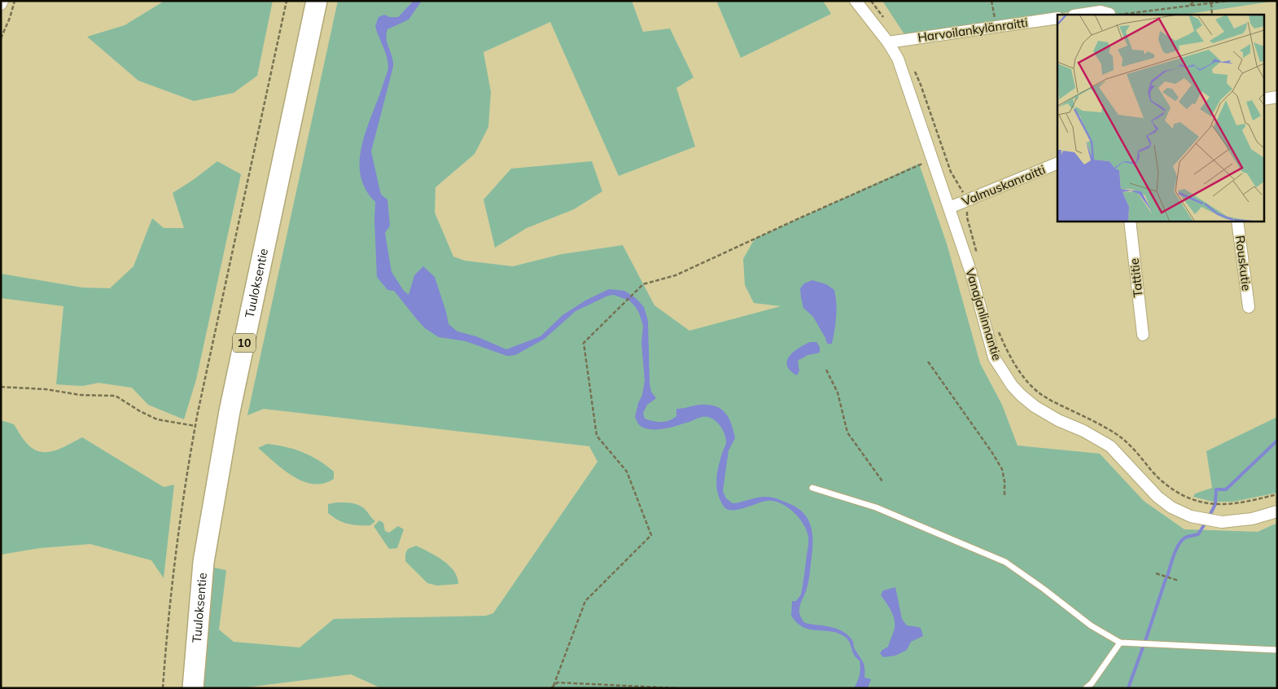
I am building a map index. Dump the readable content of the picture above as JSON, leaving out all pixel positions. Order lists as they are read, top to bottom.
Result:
{
  "streets": {
    "highway": ["Tuuloksentie", "10"],
    "street": [
      "Harvoilankylänraitti",
      "Valmuskanraitti",
      "Rouskutie",
      "Tattitie",
      "Vanajanlinnantie"
    ]
  },
  "crossings": [
    ["Harvoilankylänraitti", "Vanajanlinnantie"],
    ["Valmuskanraitti", "Vanajanlinnantie"]
  ]
}
